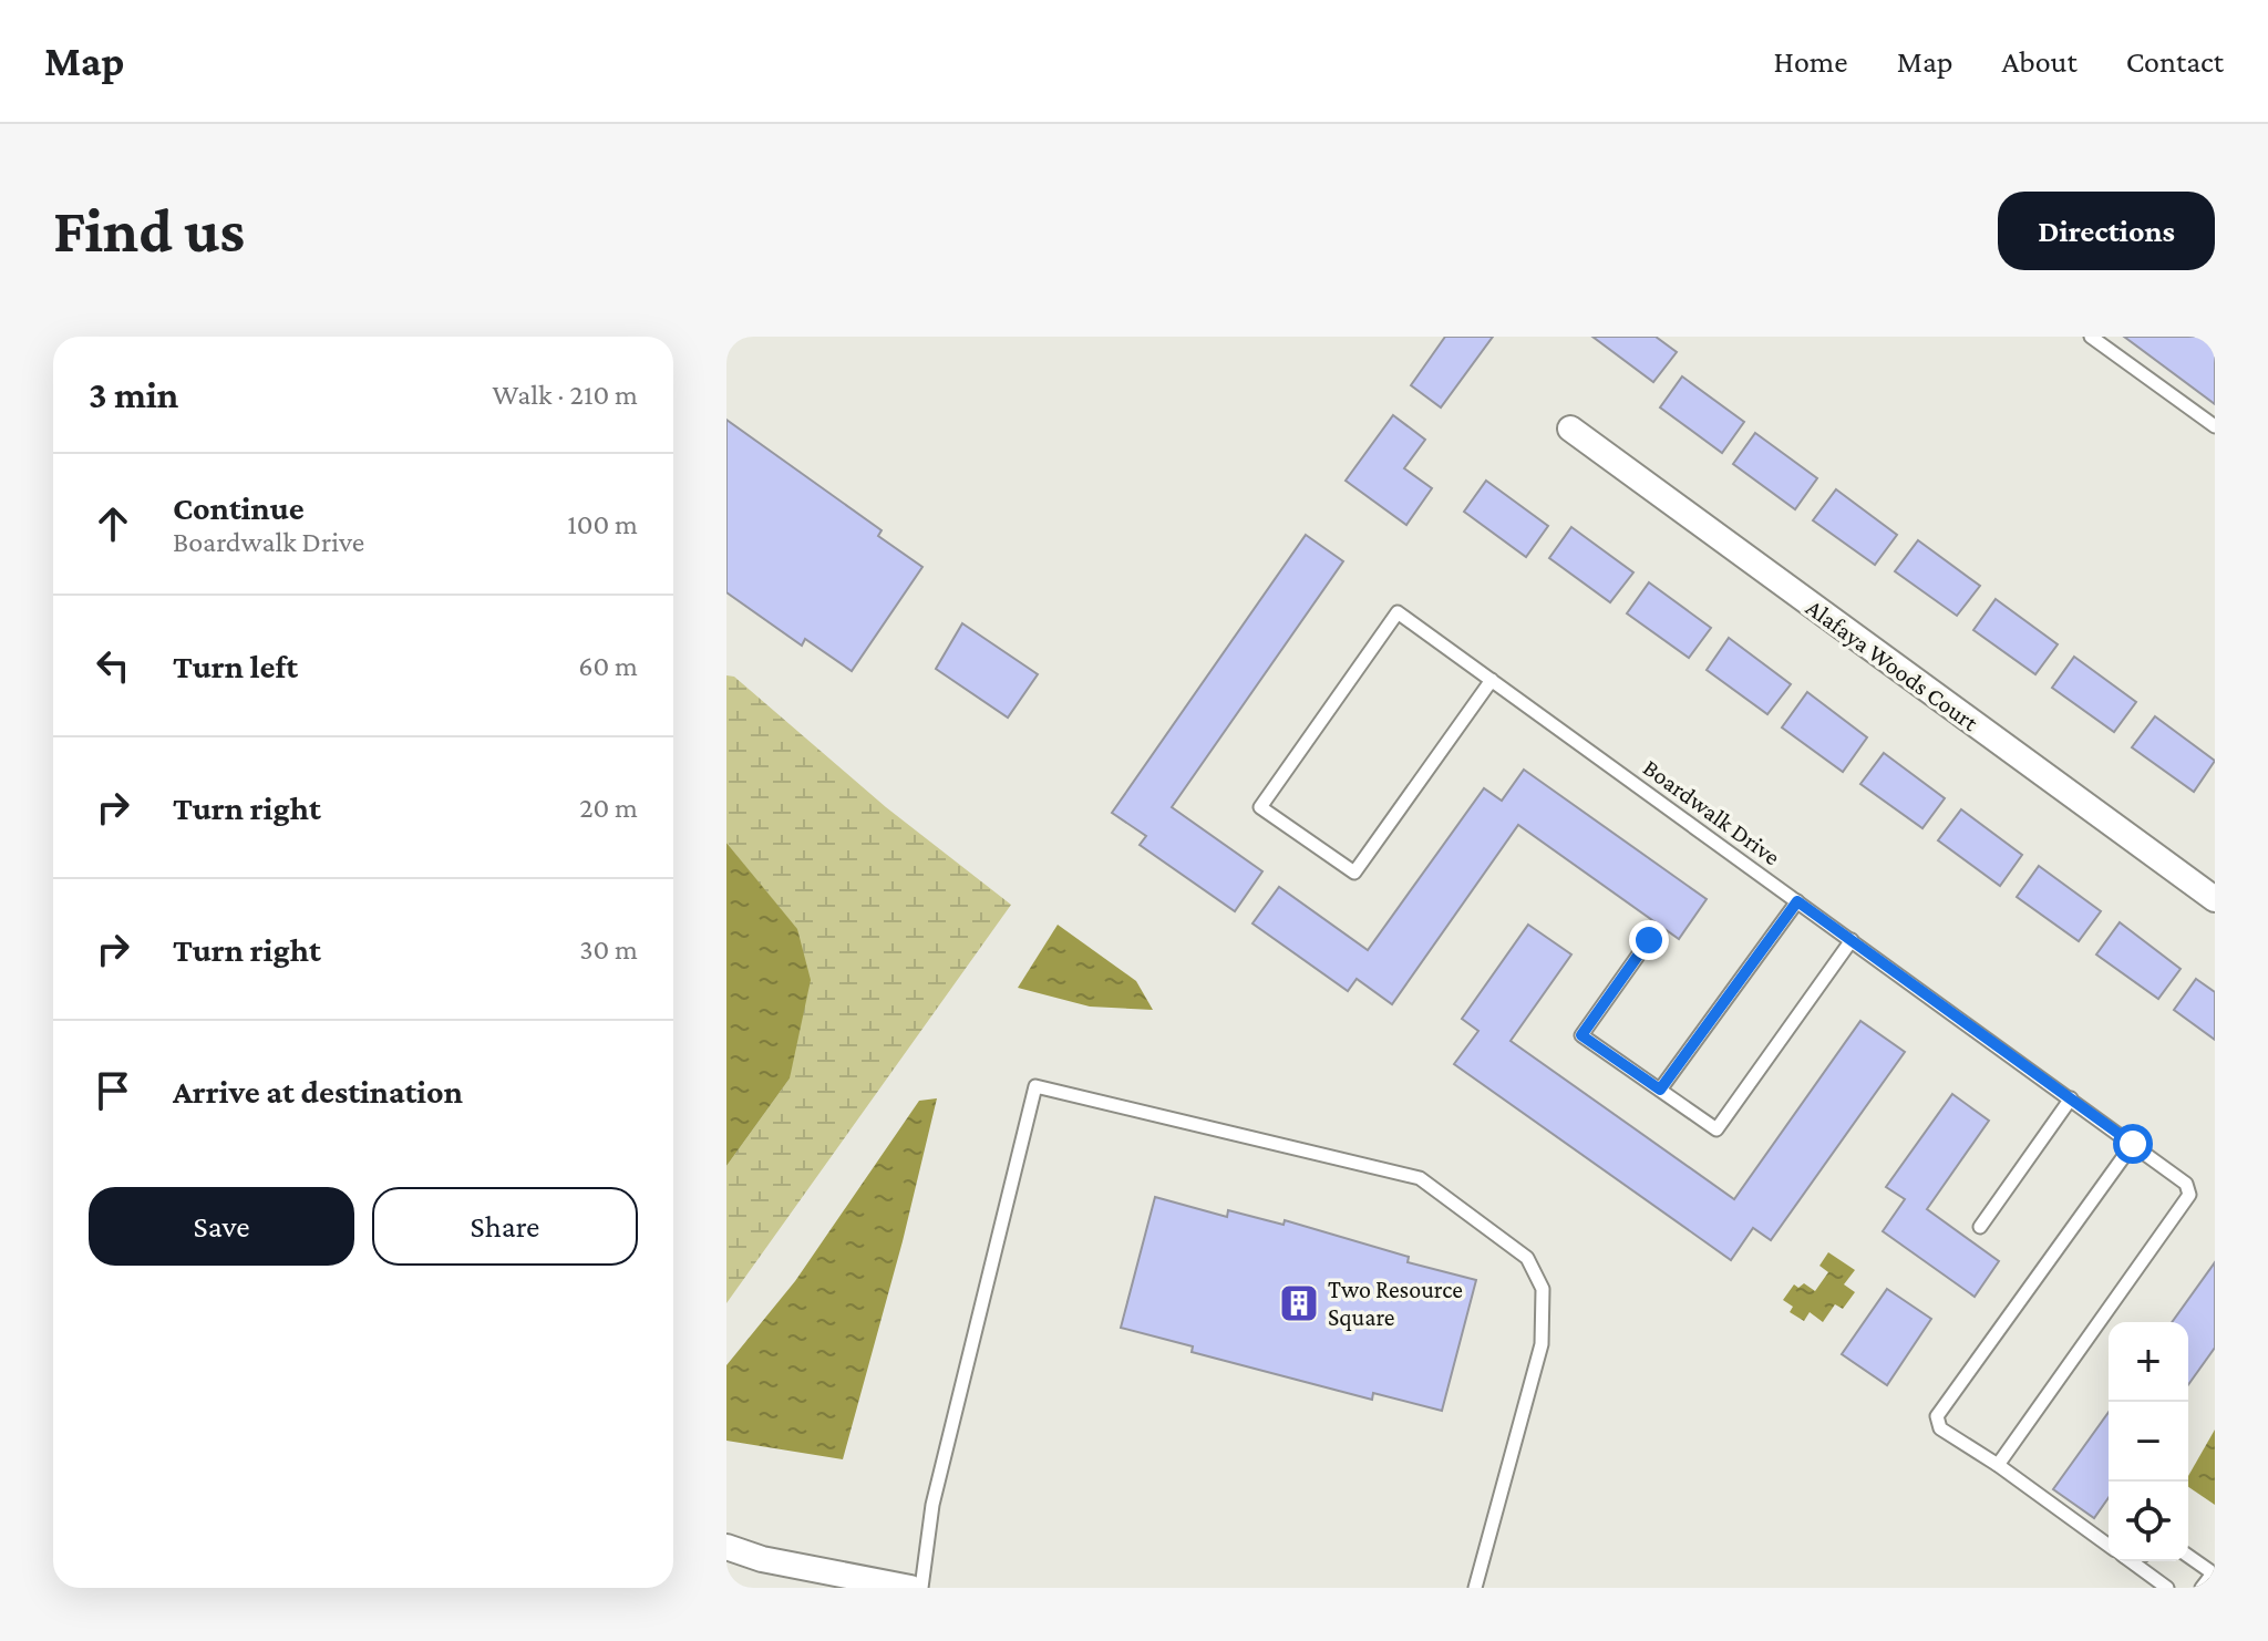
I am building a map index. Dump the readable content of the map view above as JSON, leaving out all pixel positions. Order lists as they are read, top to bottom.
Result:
{
  "streets": {
    "street": ["Alafaya Woods Court"],
    "lane": ["Boardwalk Drive"]
  },
  "places": {
    "building": ["Two Resource Square"]
  },
  "page": {
    "header": "Map",
    "nav": [
      "Home",
      "Map",
      "About",
      "Contact"
    ],
    "buttons": [
      "Directions",
      ["Save", "Share"]
    ],
    "title": "Find us",
    "heading": ["3 min", "Walk · 210 m"],
    "list": [
      ["Continue", "Boardwalk Drive", "100 m"],
      ["Turn left", "60 m"],
      ["Turn right", "20 m"],
      ["Turn right", "30 m"],
      "Arrive at destination"
    ],
    "map_buttons": ["+", "−"]
  }
}
